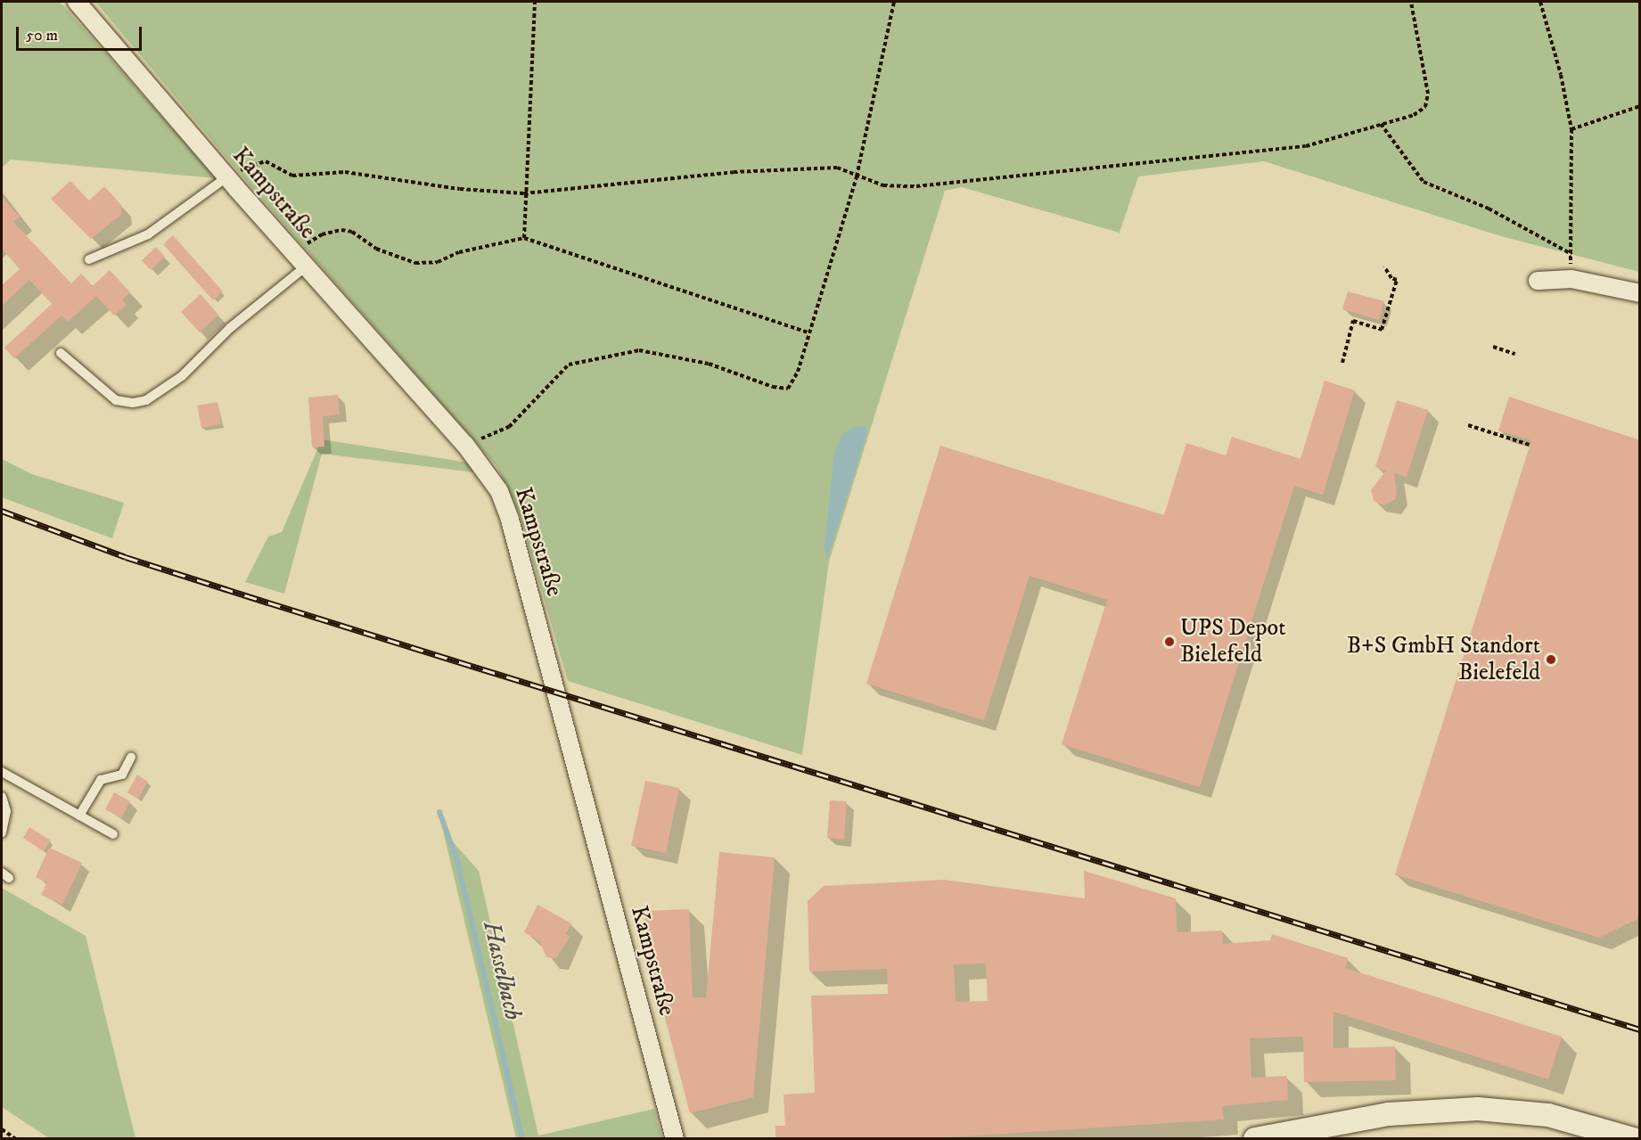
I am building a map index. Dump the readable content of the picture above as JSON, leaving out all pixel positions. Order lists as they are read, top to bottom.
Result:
{
  "streets": {
    "street": ["Kampstraße"]
  },
  "water": ["Hasselbach"],
  "places": ["UPS Depot Bielefeld", "B+S GmbH Standort Bielefeld"],
  "scale_bar": "50 m"
}
